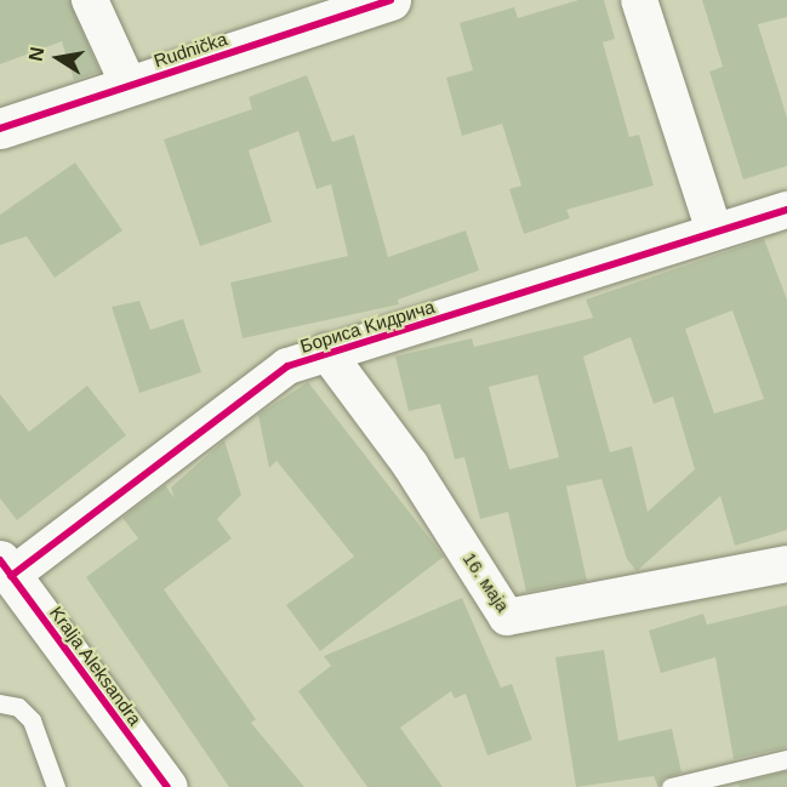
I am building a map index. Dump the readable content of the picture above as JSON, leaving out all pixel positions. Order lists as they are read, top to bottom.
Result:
{
  "streets": {
    "street": [
      "Rudnička",
      "Бориса Kидрича",
      "16. маја",
      "Kralja Aleksandra"
    ]
  },
  "crossings": [
    ["Бориса Kидрича", "16. маја"],
    ["Бориса Kидрича", "Kralja Aleksandra"]
  ],
  "north": "left"
}
